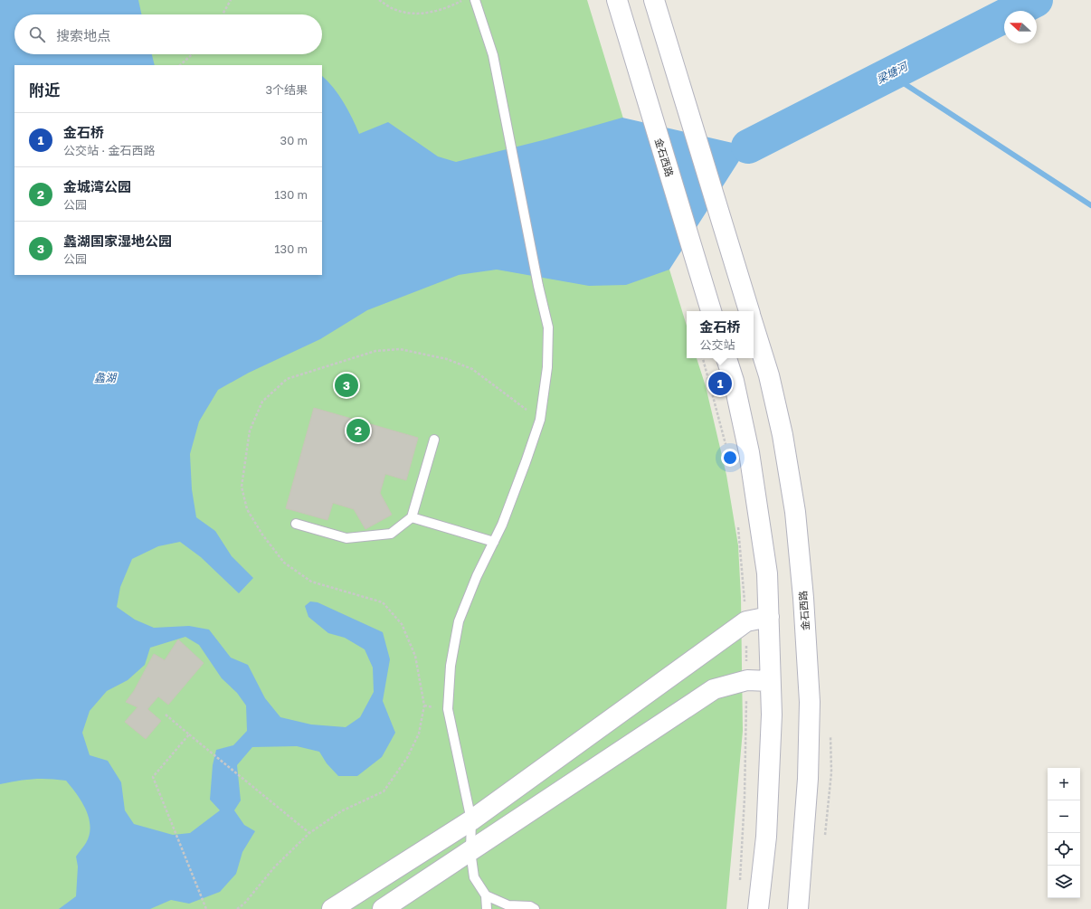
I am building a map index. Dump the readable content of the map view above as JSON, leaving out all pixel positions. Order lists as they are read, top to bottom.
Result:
{
  "streets": {
    "main road": ["金石西路"]
  },
  "water": ["梁塘河", "蠡湖"],
  "north": "left",
  "page": {
    "search": "搜索地点",
    "heading": ["附近", "3个结果"],
    "list": [
      {
        "mark": "1",
        "name": "金石桥",
        "note": "公交站 · 金石西路",
        "value": "30 m"
      },
      {
        "mark": "2",
        "name": "金城湾公园",
        "note": "公园",
        "value": "130 m"
      },
      {
        "mark": "3",
        "name": "蠡湖国家湿地公园",
        "note": "公园",
        "value": "130 m"
      }
    ],
    "popup": ["金石桥", "公交站"],
    "pins": ["1", "3", "2"],
    "map_buttons": ["+", "−"]
  }
}
